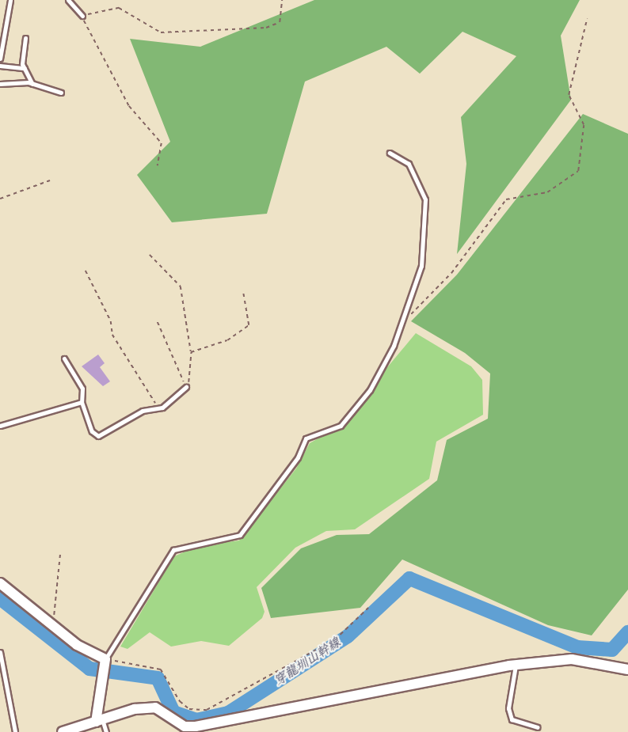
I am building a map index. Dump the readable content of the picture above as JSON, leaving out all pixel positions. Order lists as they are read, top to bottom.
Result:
{
  "water": ["穿龍圳山幹線"]
}
